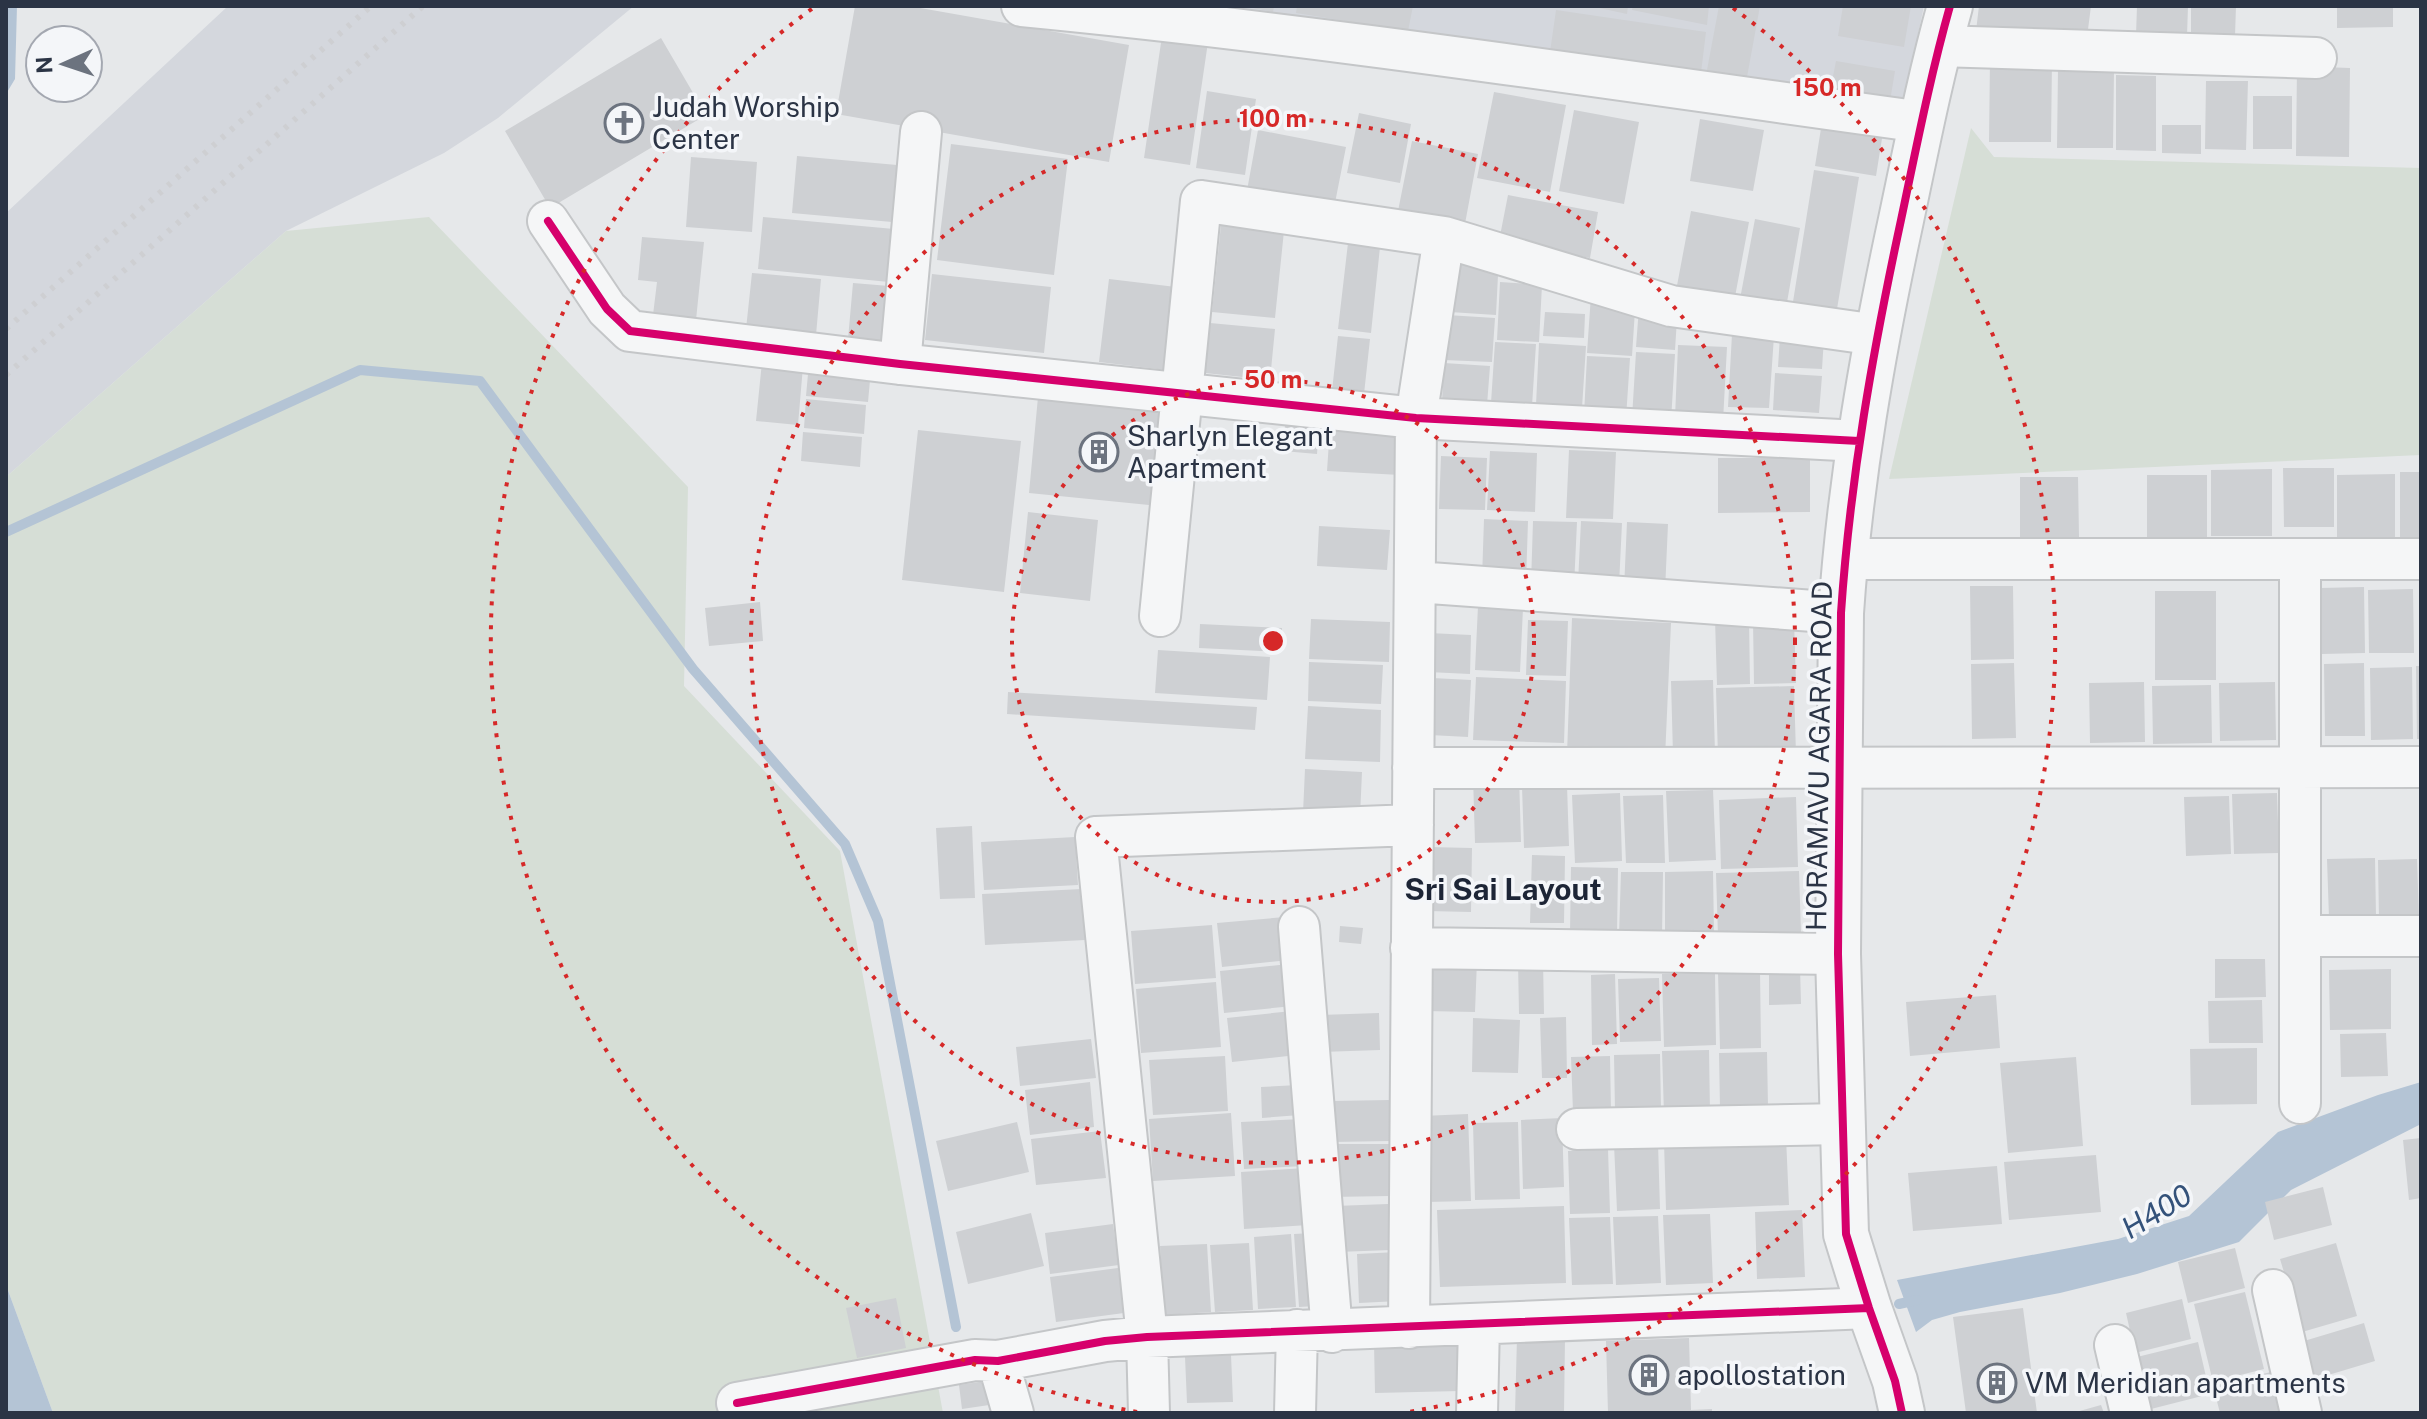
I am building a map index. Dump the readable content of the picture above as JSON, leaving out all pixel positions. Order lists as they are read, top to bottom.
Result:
{
  "streets": {
    "street": ["HORAMAVU AGARA ROAD"]
  },
  "districts": ["Sri Sai Layout"],
  "water": ["H400"],
  "places": {
    "church": ["Judah Worship Center"],
    "building": ["Sharlyn Elegant Apartment", "apollostation", "VM Meridian apartments"]
  },
  "north": "left",
  "rings": ["150 m", "100 m", "50 m"]
}
